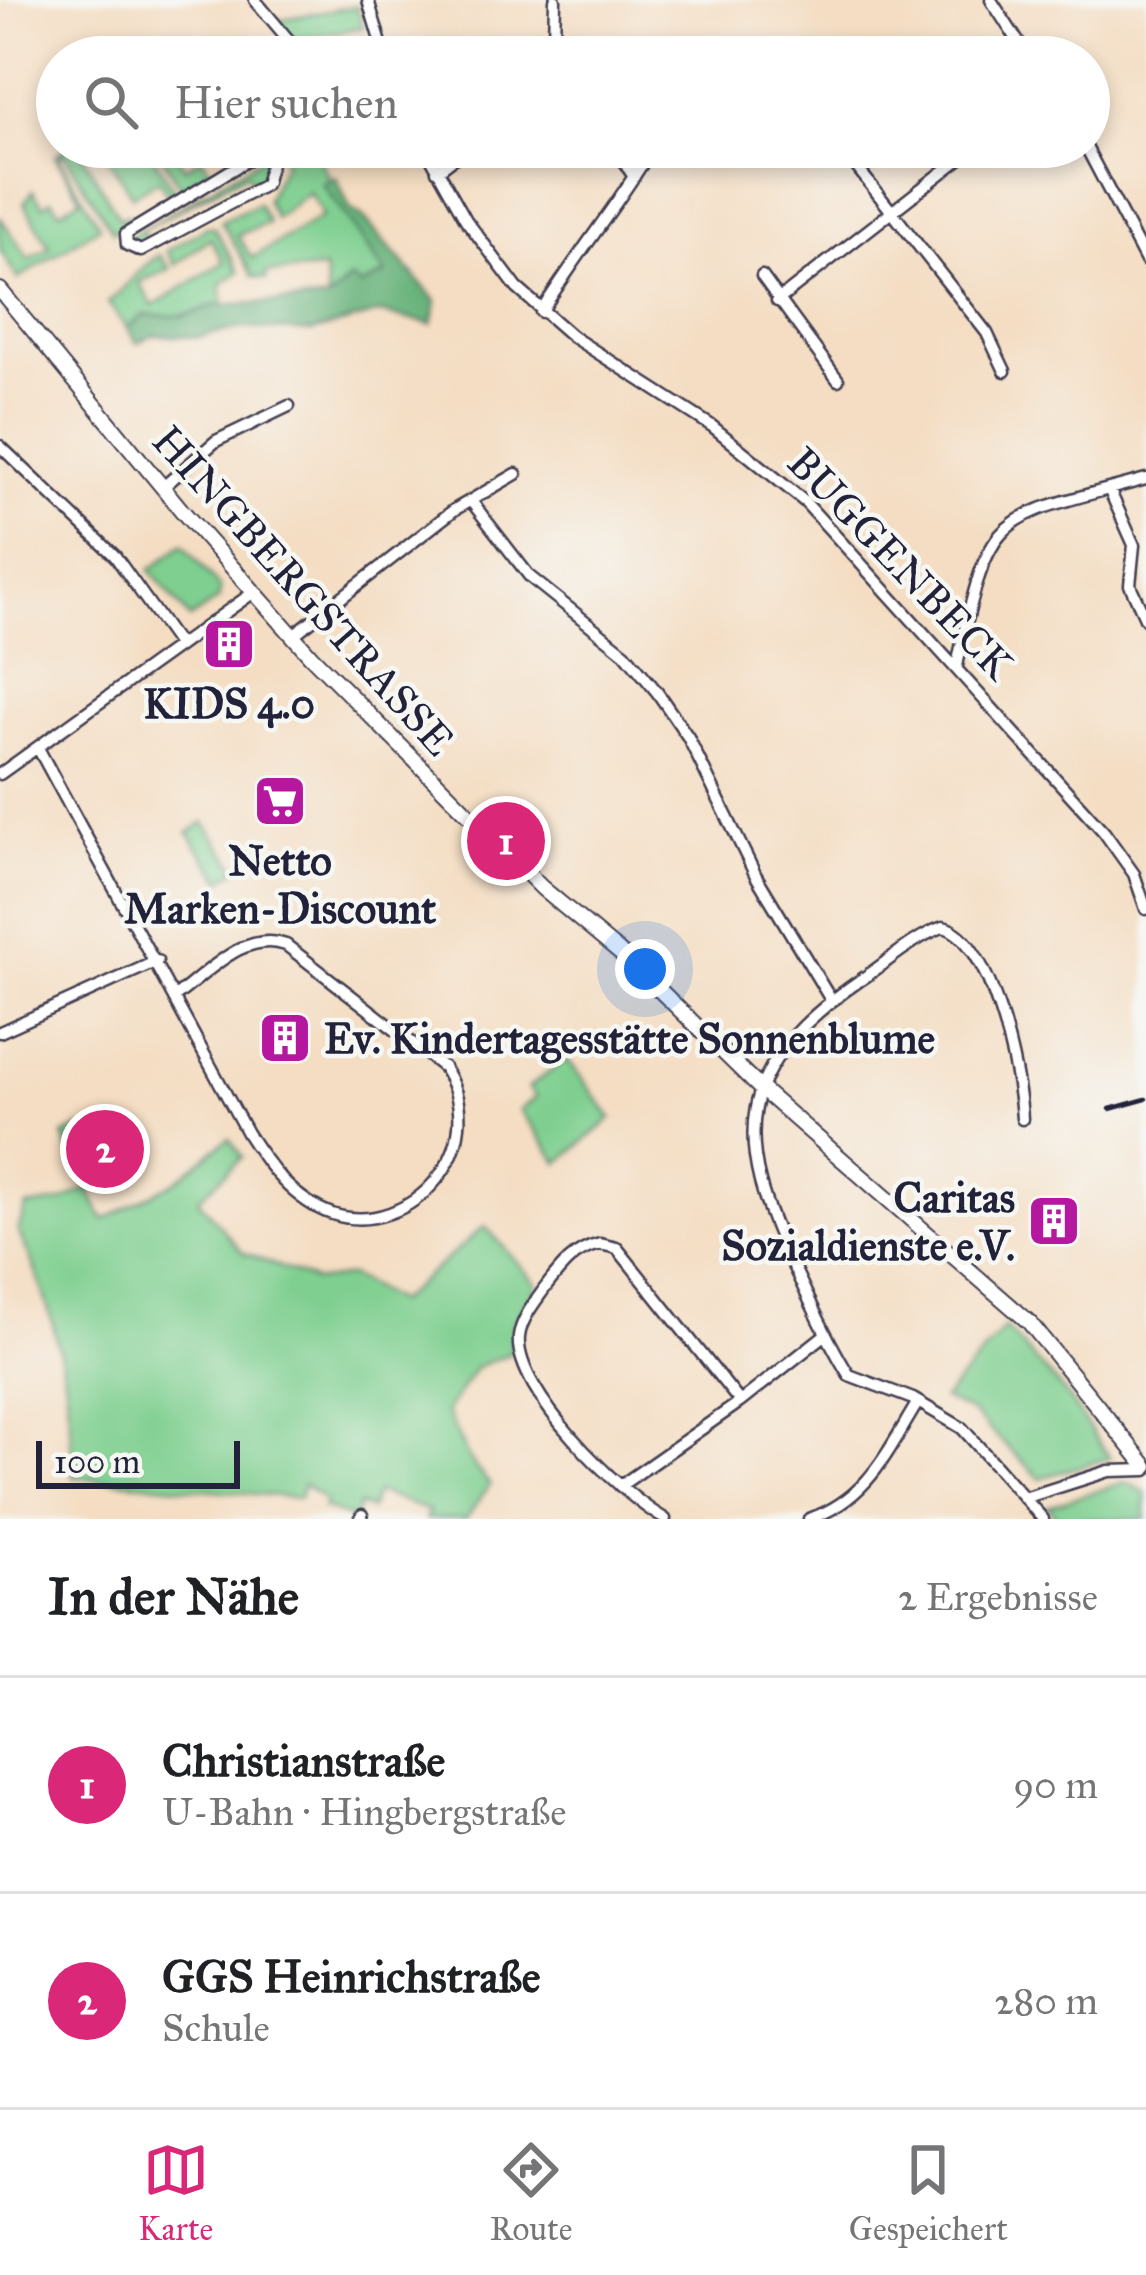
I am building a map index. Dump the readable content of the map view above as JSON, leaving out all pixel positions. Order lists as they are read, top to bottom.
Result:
{
  "streets": {
    "street": ["BUGGENBECK", "HINGBERGSTRASSE"]
  },
  "places": {
    "building": ["KIDS 4.0", "Ev. Kindertagesstätte Sonnenblume", "Caritas Sozialdienste e.V."],
    "supermarket": ["Netto Marken-Discount"]
  },
  "scale_bar": "100 m",
  "page": {
    "search": "Hier suchen",
    "pins": ["1", "2"],
    "scale": "100 m",
    "heading": ["In der Nähe", "2 Ergebnisse"],
    "list": [
      {
        "mark": "1",
        "name": "Christianstraße",
        "note": "U-Bahn · Hingbergstraße",
        "value": "90 m"
      },
      {
        "mark": "2",
        "name": "GGS Heinrichstraße",
        "note": "Schule",
        "value": "280 m"
      }
    ],
    "nav": ["Karte", "Route", "Gespeichert"]
  }
}
